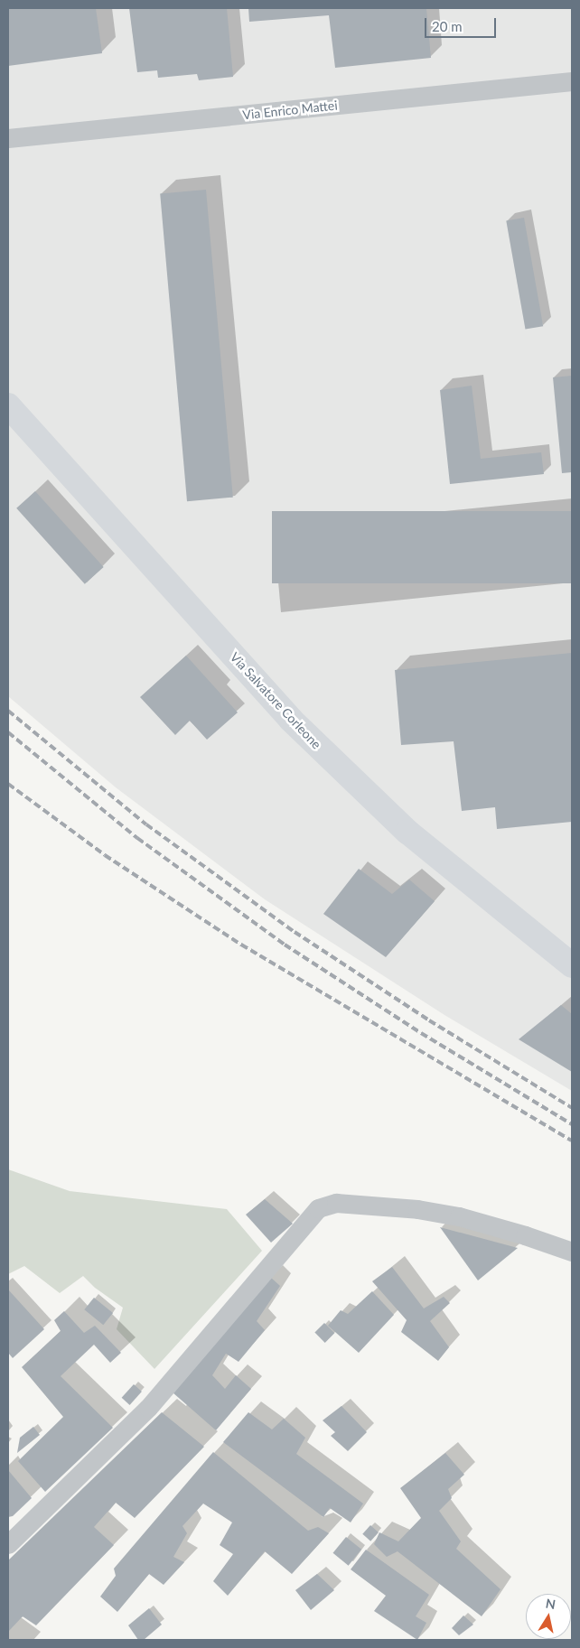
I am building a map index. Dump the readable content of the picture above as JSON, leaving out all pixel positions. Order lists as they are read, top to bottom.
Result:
{
  "streets": {
    "street": ["Via Enrico Mattei", "Via Salvatore Corleone"]
  },
  "scale_bar": "20 m",
  "north": "top"
}
